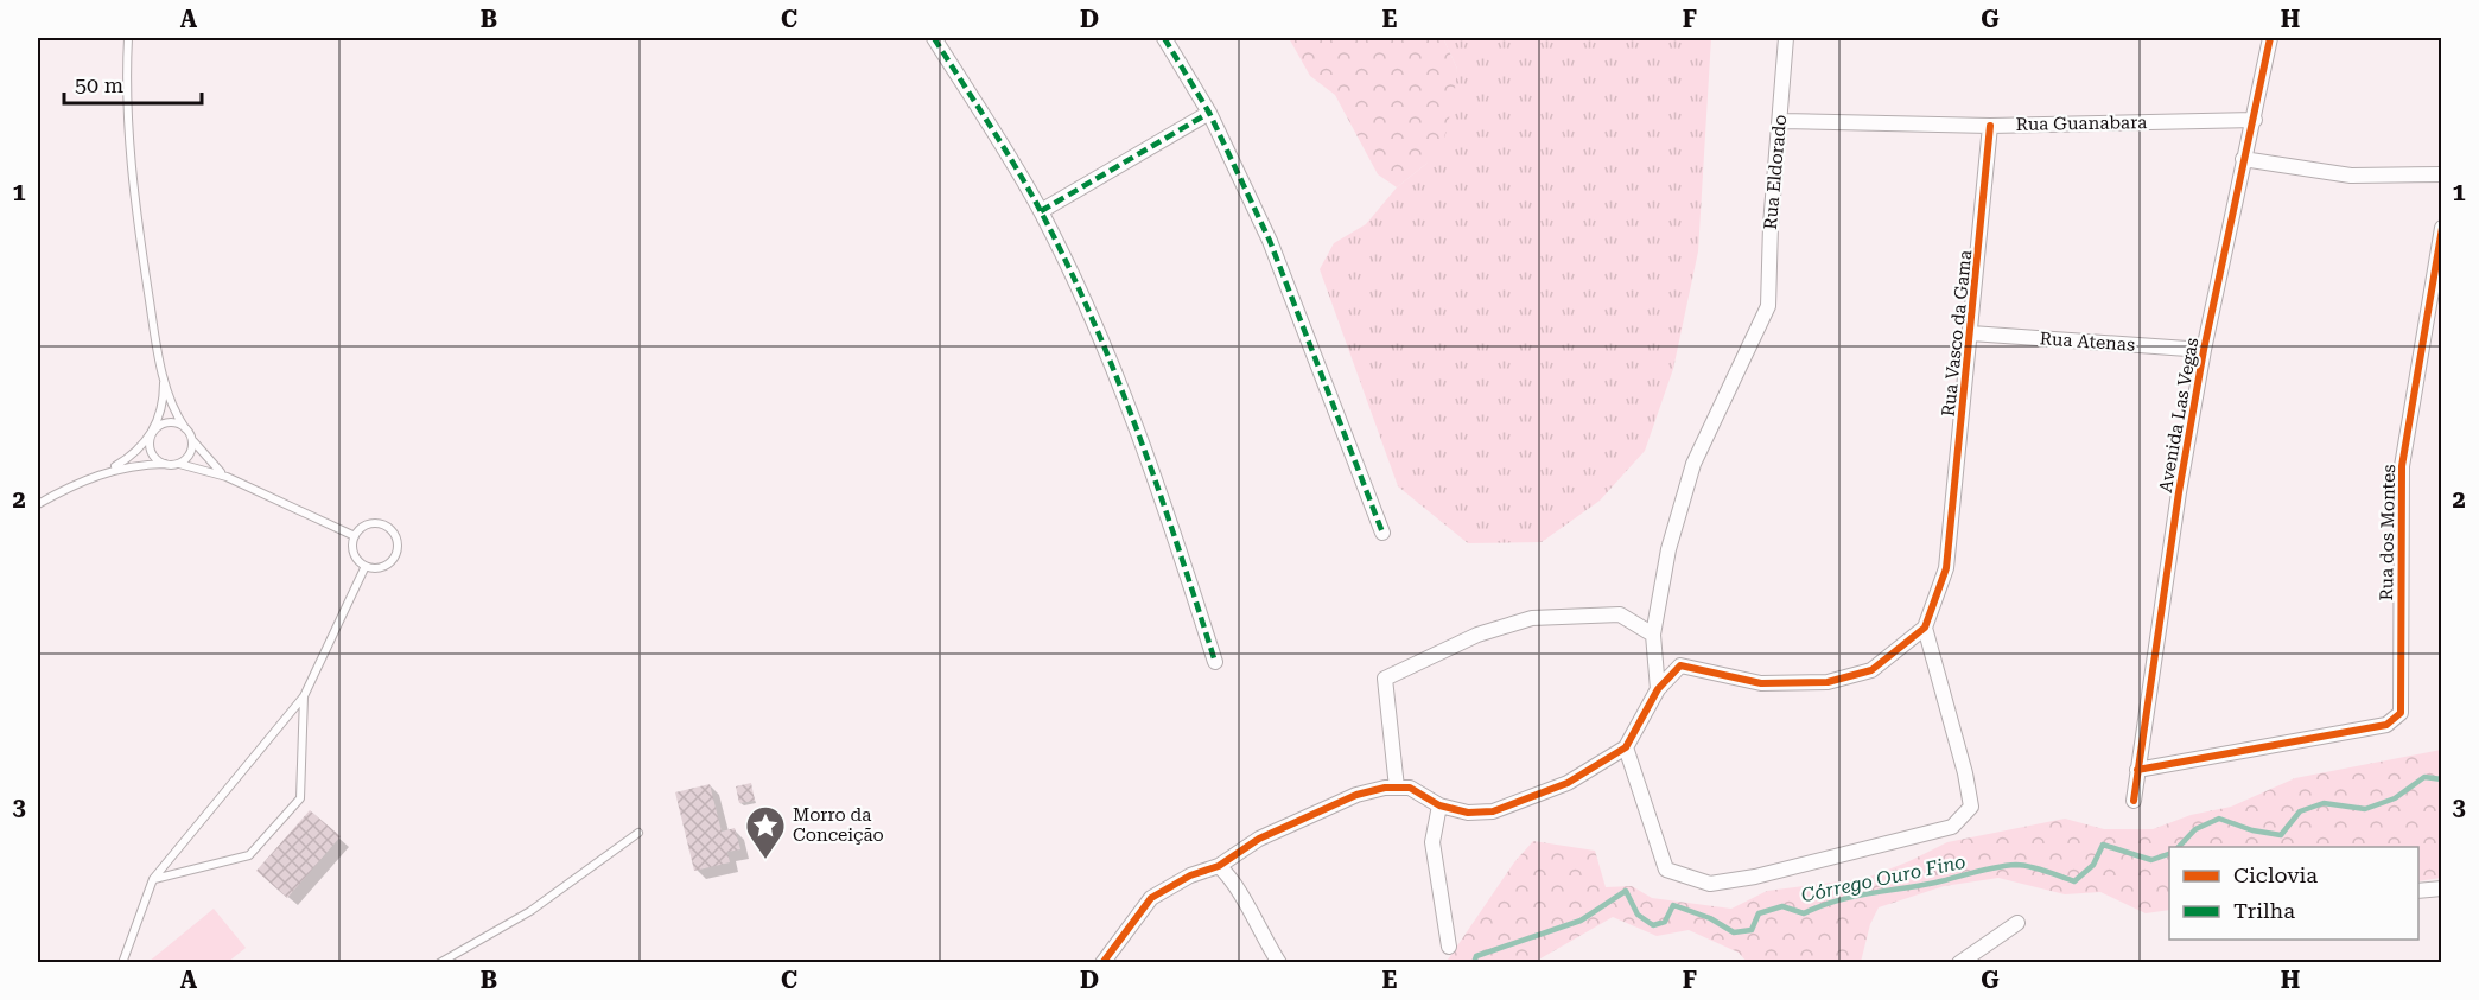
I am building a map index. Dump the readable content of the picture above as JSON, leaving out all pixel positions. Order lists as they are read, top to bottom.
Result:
{
  "streets": {
    "street": [
      "Rua Guanabara",
      "Rua Eldorado",
      "Rua Vasco da Gama",
      "Rua Atenas",
      "Avenida Las Vegas",
      "Rua dos Montes"
    ]
  },
  "crossings": [
    ["Rua Guanabara", "Rua Eldorado"],
    ["Rua Guanabara", "Rua Vasco da Gama"],
    ["Rua Guanabara", "Avenida Las Vegas"],
    ["Rua Vasco da Gama", "Rua Atenas"],
    ["Rua Atenas", "Avenida Las Vegas"],
    ["Avenida Las Vegas", "Rua dos Montes"]
  ],
  "water": ["Córrego Ouro Fino"],
  "places": {
    "place": ["Morro da Conceição"]
  },
  "legend": ["Ciclovia", "Trilha"],
  "scale_bar": "50 m",
  "grid": {
    "columns": [
      "A",
      "B",
      "C",
      "D",
      "E",
      "F",
      "G",
      "H"
    ],
    "rows": ["1", "2", "3"]
  }
}
